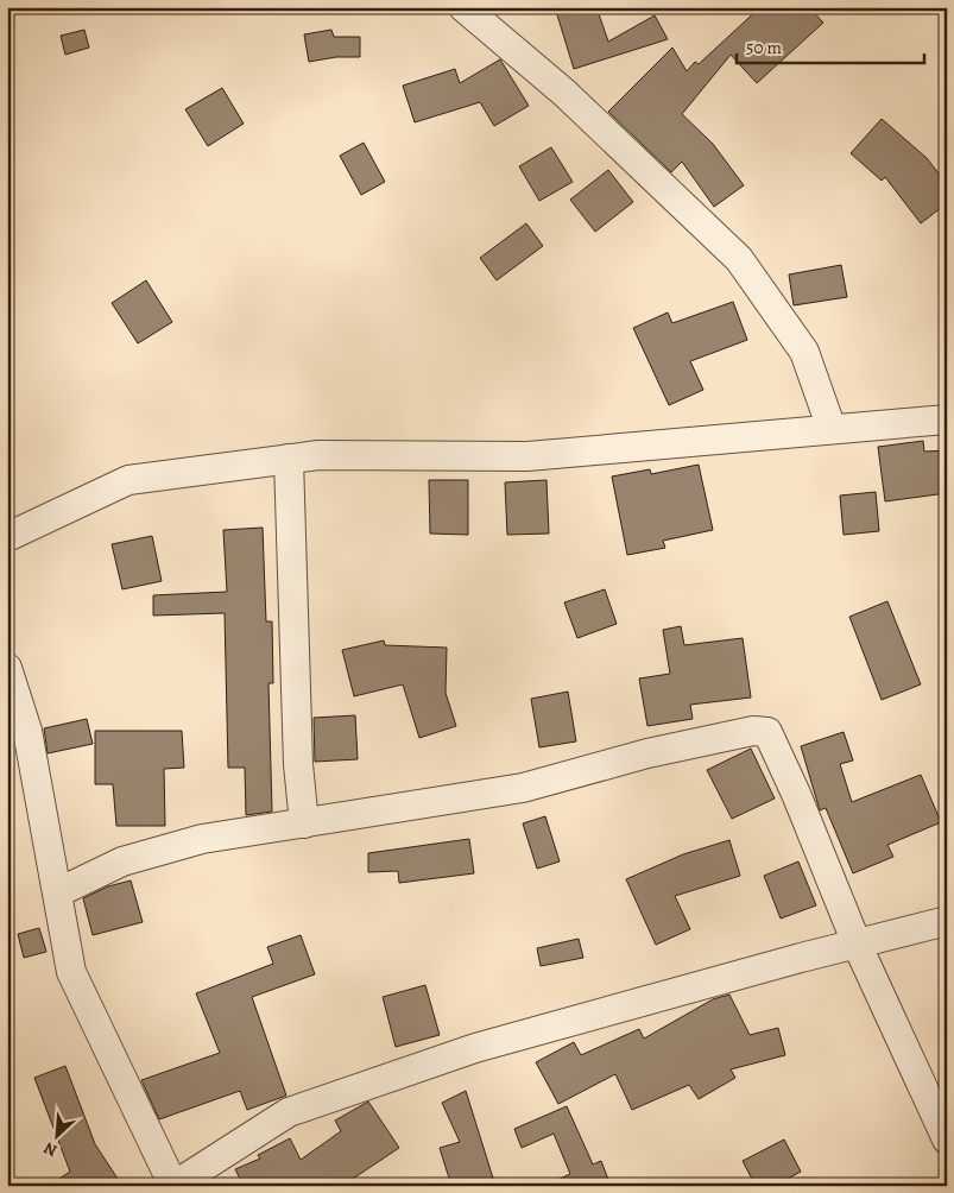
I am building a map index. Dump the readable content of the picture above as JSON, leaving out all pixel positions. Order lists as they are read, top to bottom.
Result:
{
  "scale_bar": "50 m",
  "north": "bottom left"
}
